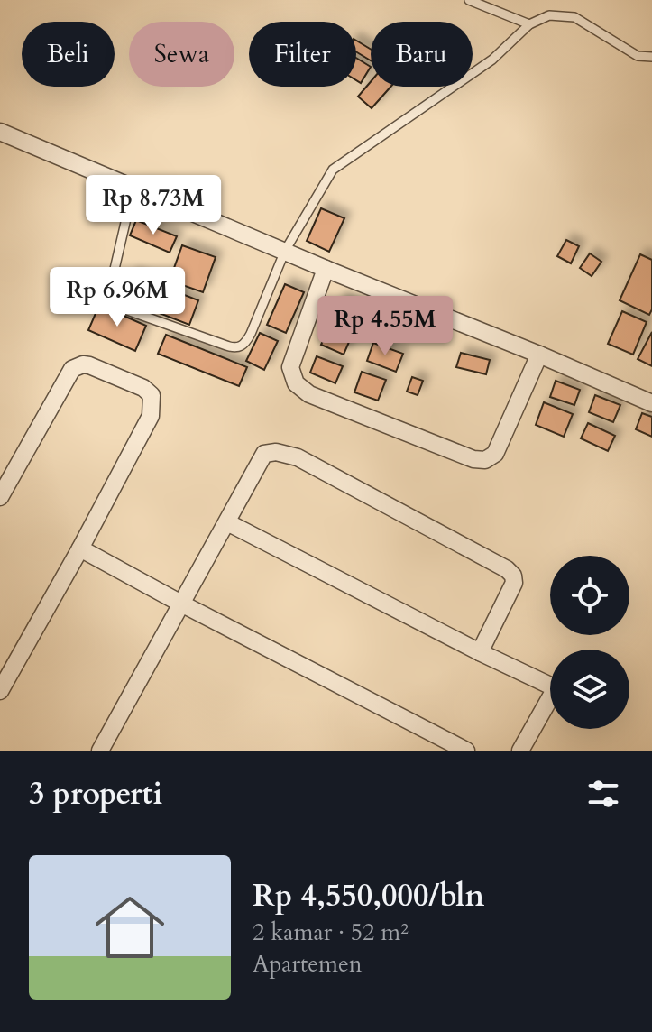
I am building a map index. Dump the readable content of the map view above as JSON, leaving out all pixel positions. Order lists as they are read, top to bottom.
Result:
{
  "page": {
    "chip": [
      "Beli",
      "Sewa",
      "Filter",
      "Baru"
    ],
    "price": ["Rp 8.73M", "Rp 6.96M", "Rp 4.55M"],
    "heading": "3 properti",
    "list": [
      {
        "name": "Rp 4,550,000/bln",
        "note": "2 kamar · 52 m² · Apartemen"
      }
    ]
  }
}
